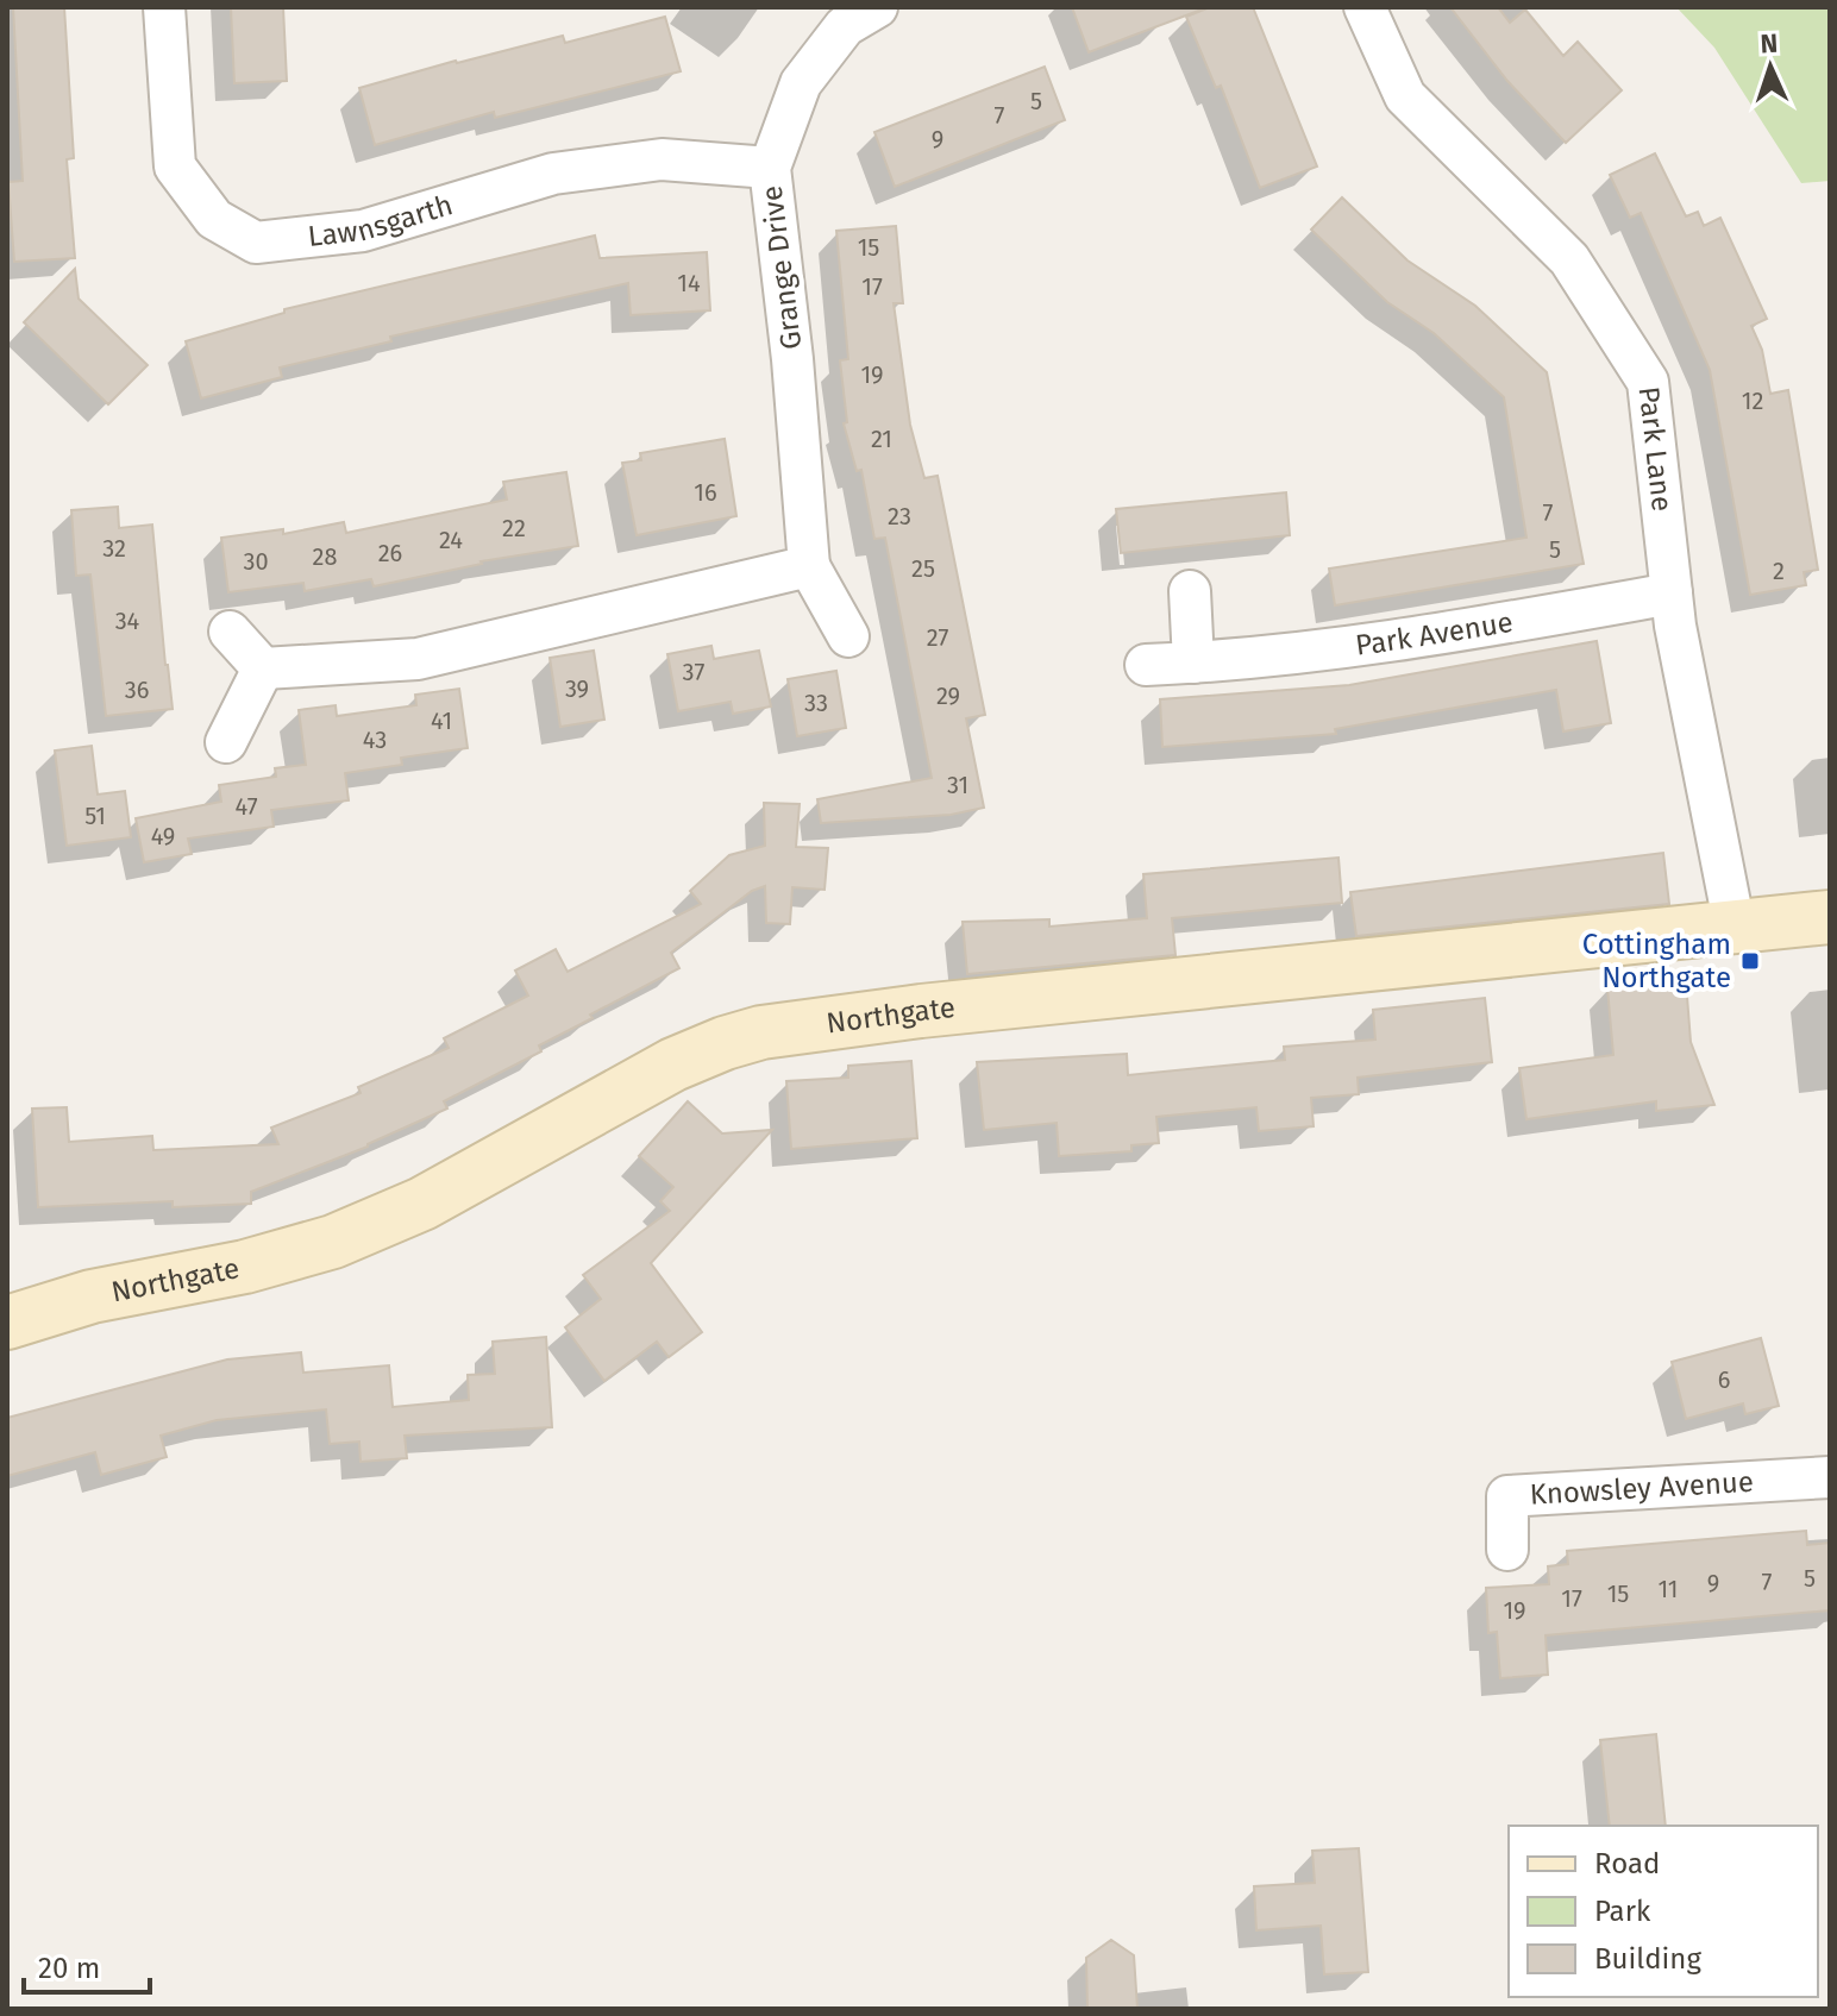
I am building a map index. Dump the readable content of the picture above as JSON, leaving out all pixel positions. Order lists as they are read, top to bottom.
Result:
{
  "streets": {
    "street": [
      "Lawnsgarth",
      "Grange Drive",
      "Park Lane",
      "Park Avenue",
      "Northgate",
      "Knowsley Avenue"
    ]
  },
  "crossings": [
    ["Lawnsgarth", "Grange Drive"],
    ["Park Lane", "Park Avenue"],
    ["Park Lane", "Northgate"]
  ],
  "places": {
    "transit": ["Cottingham Northgate"]
  },
  "house_numbers": [
    "5",
    "7",
    "9",
    "15",
    "14",
    "17",
    "19",
    "12",
    "21",
    "16",
    "7",
    "23",
    "22",
    "24",
    "32",
    "5",
    "26",
    "28",
    "30",
    "25",
    "2",
    "34",
    "27",
    "37",
    "39",
    "36",
    "29",
    "33",
    "41",
    "43",
    "31",
    "47",
    "51",
    "49",
    "6",
    "5",
    "7",
    "9",
    "11",
    "15",
    "17",
    "19"
  ],
  "legend": ["Road", "Park", "Building"],
  "scale_bar": "20 m",
  "north": "top"
}
